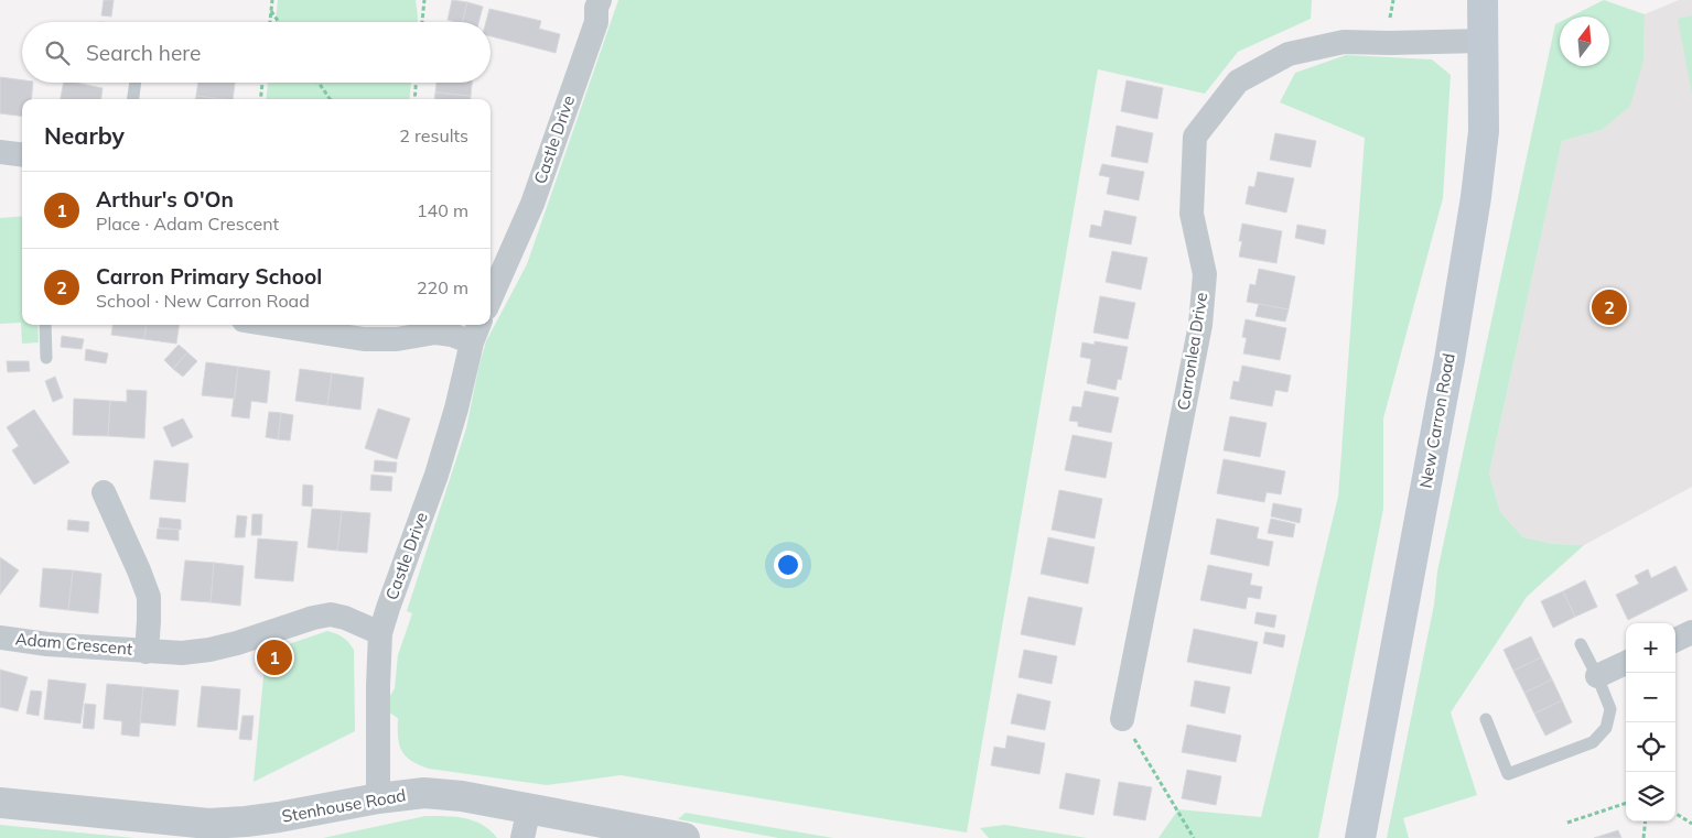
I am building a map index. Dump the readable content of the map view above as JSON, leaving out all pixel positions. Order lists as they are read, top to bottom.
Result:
{
  "streets": {
    "main road": ["New Carron Road"],
    "street": [
      "Castle Drive",
      "Carronlea Drive",
      "Adam Crescent",
      "Stenhouse Road"
    ]
  },
  "crossings": [
    ["Castle Drive", "Adam Crescent"],
    ["Castle Drive", "Stenhouse Road"],
    ["Carronlea Drive", "New Carron Road"]
  ],
  "north": "top",
  "page": {
    "search": "Search here",
    "heading": ["Nearby", "2 results"],
    "list": [
      {
        "mark": "1",
        "name": "Arthur's O'On",
        "note": "Place · Adam Crescent",
        "value": "140 m"
      },
      {
        "mark": "2",
        "name": "Carron Primary School",
        "note": "School · New Carron Road",
        "value": "220 m"
      }
    ],
    "pins": ["2", "1"],
    "map_buttons": ["+", "−"]
  }
}
